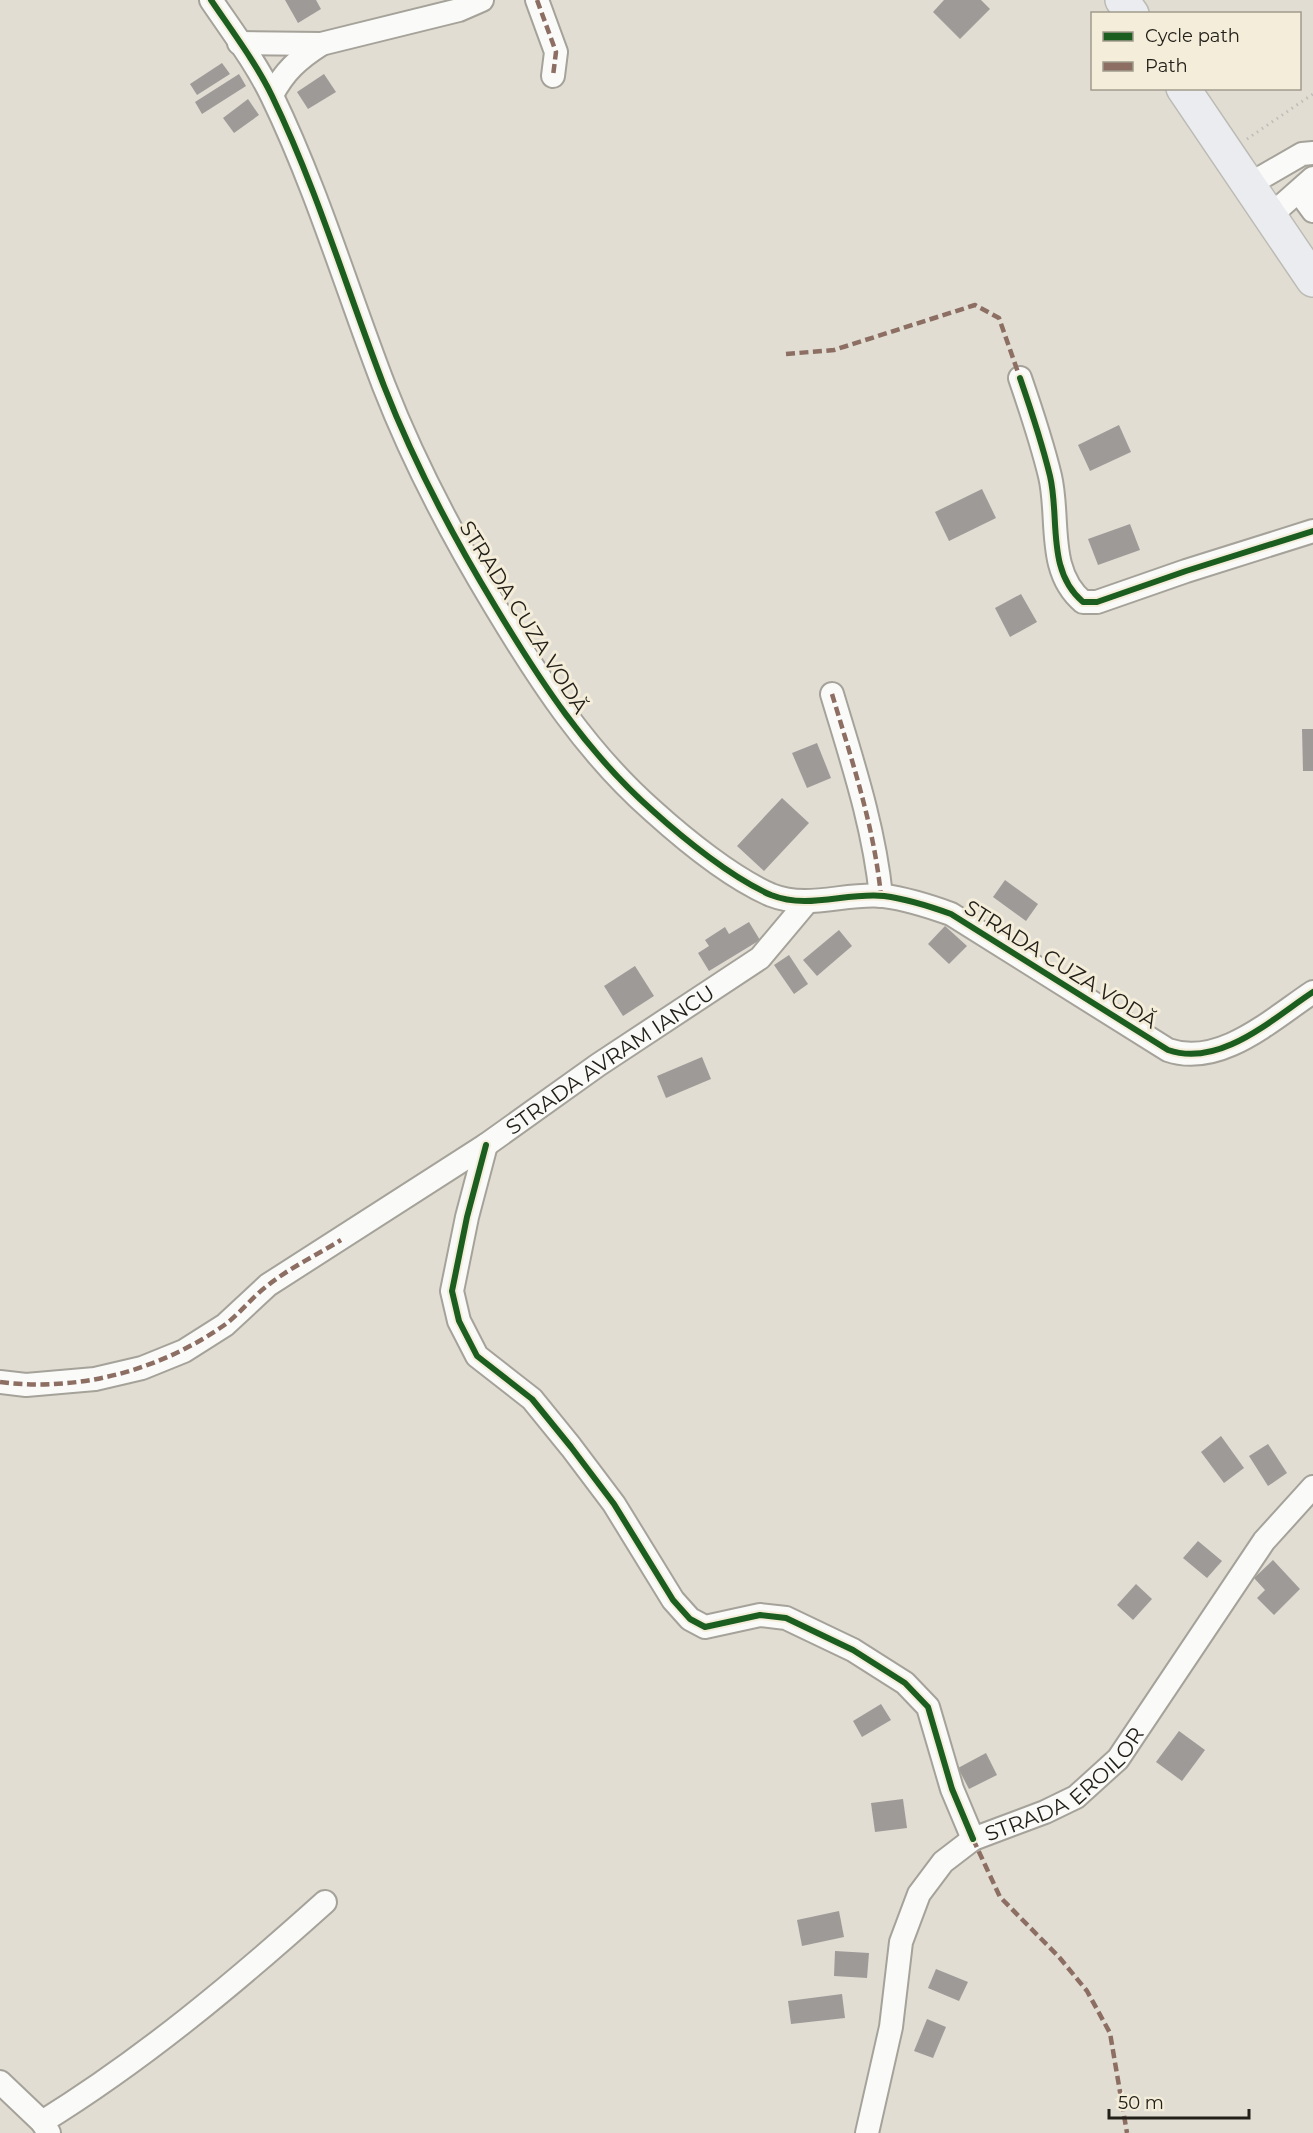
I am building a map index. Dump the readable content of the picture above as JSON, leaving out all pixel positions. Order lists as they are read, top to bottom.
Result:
{
  "streets": {
    "street": ["STRADA CUZA VODĂ", "STRADA AVRAM IANCU", "STRADA EROILOR"]
  },
  "crossings": [
    ["STRADA CUZA VODĂ", "STRADA AVRAM IANCU"]
  ],
  "legend": ["Cycle path", "Path"],
  "scale_bar": "50 m"
}
